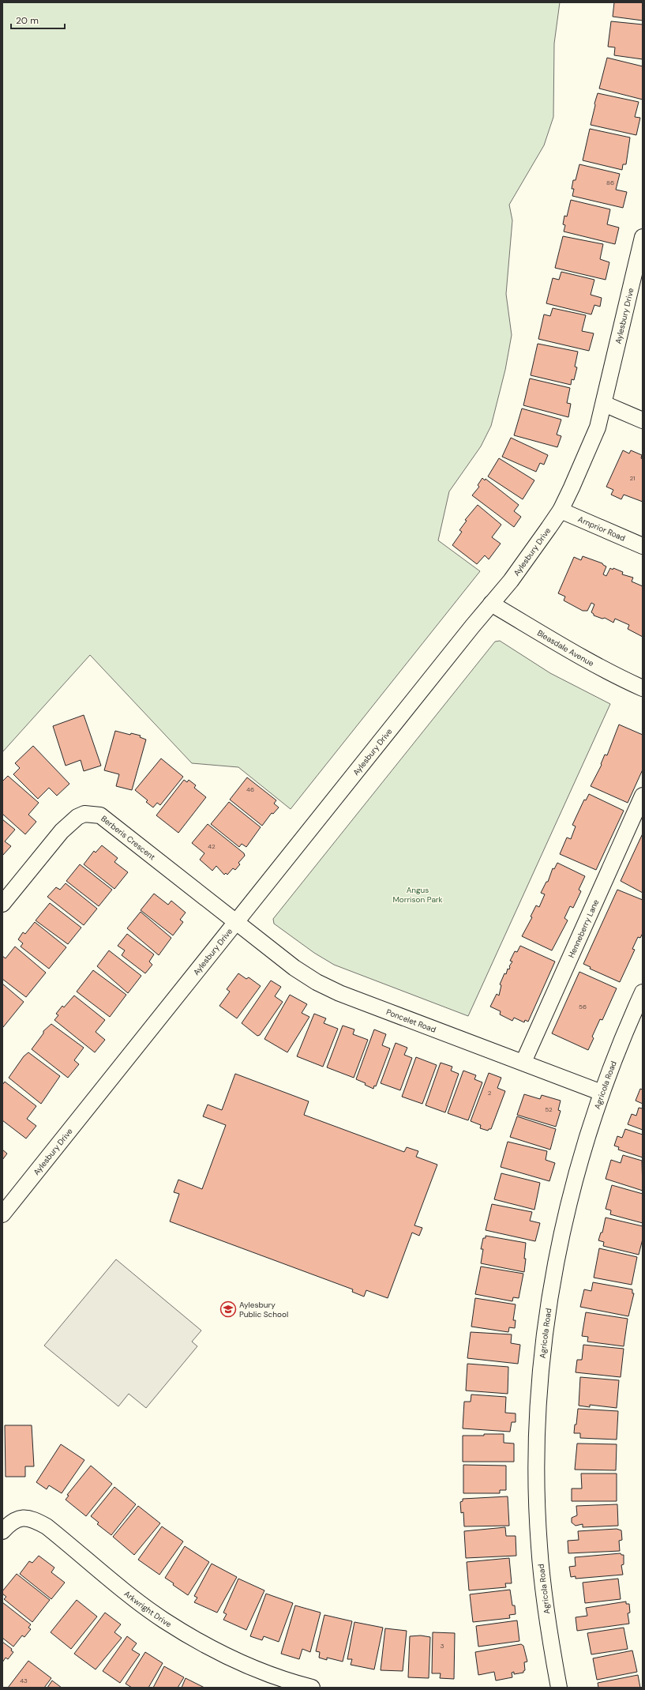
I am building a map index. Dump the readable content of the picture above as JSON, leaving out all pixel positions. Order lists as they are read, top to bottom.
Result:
{
  "streets": {
    "street": [
      "Aylesbury Drive",
      "Arnprior Road",
      "Bleasdale Avenue",
      "Berberis Crescent",
      "Henneberry Lane",
      "Poncelet Road",
      "Agricola Road",
      "Arkwright Drive"
    ]
  },
  "crossings": [
    ["Aylesbury Drive", "Arnprior Road"],
    ["Aylesbury Drive", "Bleasdale Avenue"],
    ["Aylesbury Drive", "Berberis Crescent"],
    ["Aylesbury Drive", "Poncelet Road"],
    ["Berberis Crescent", "Poncelet Road"],
    ["Henneberry Lane", "Poncelet Road"],
    ["Poncelet Road", "Agricola Road"]
  ],
  "parks": ["Angus Morrison Park"],
  "places": {
    "school or university": ["Aylesbury Public School"]
  },
  "house_numbers": [
    "86",
    "21",
    "46",
    "42",
    "56",
    "2",
    "52",
    "3",
    "43"
  ],
  "scale_bar": "20 m"
}
